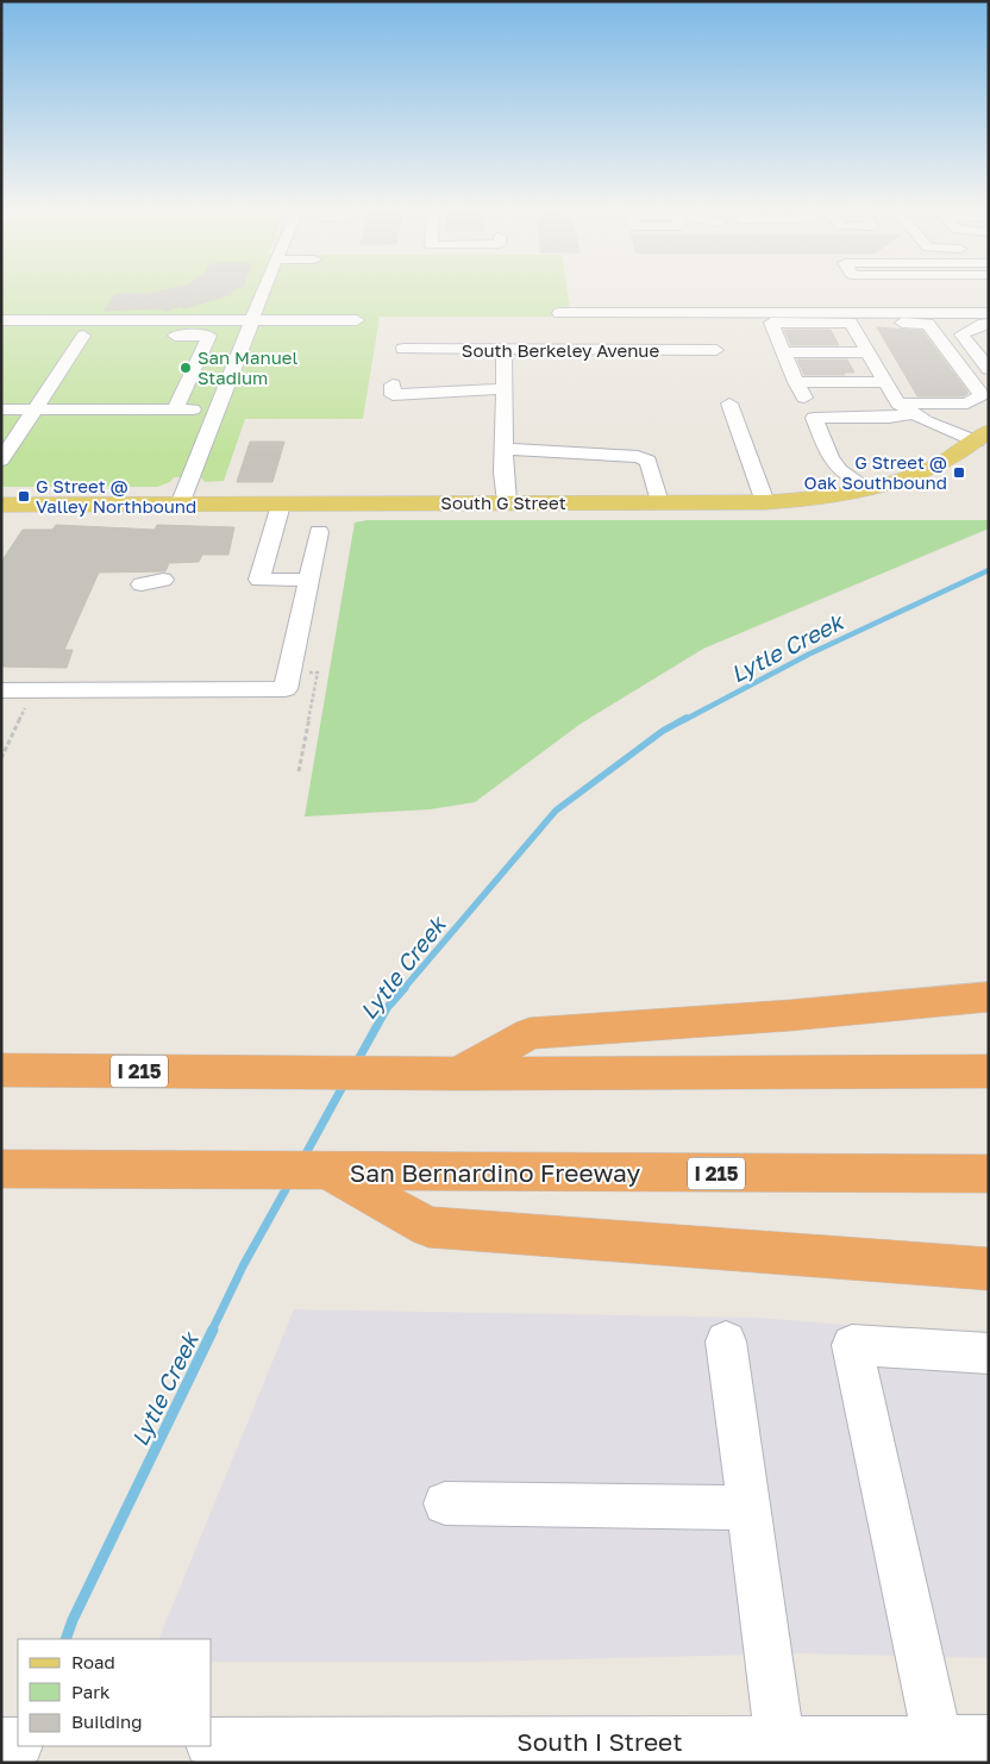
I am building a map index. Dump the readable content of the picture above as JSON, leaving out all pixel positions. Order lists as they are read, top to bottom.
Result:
{
  "streets": {
    "highway": ["I 215", "San Bernardino Freeway"],
    "main road": ["South G Street"],
    "street": ["South Berkeley Avenue", "South I Street"]
  },
  "water": ["Lytle Creek"],
  "places": {
    "other": ["San Manuel Stadium"],
    "transit": ["G Street @ Oak Southbound", "G Street @ Valley Northbound"]
  },
  "legend": ["Road", "Park", "Building"]
}
